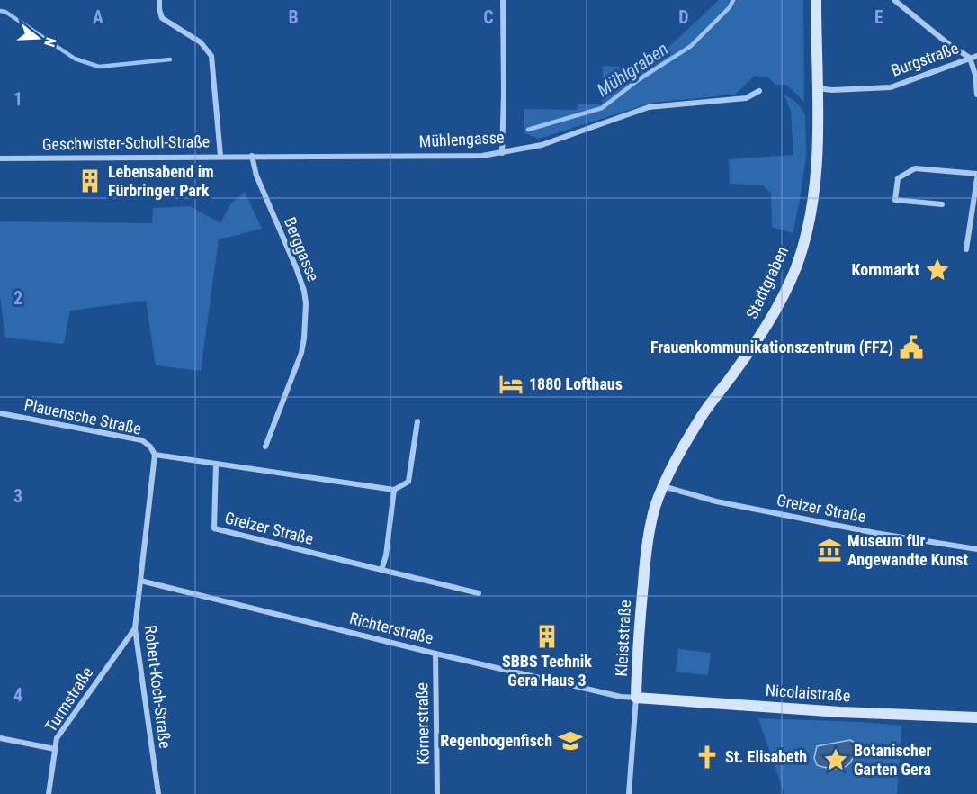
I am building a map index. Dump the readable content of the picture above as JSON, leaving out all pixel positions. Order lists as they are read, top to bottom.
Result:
{
  "streets": {
    "main road": ["Stadtgraben", "Kleiststraße", "Nicolaistraße"],
    "street": [
      "Burgstraße",
      "Mühlengasse",
      "Geschwister-Scholl-Straße",
      "Berggasse",
      "Plauensche Straße",
      "Greizer Straße",
      "Richterstraße",
      "Robert-Koch-Straße",
      "Turmstraße",
      "Körnerstraße"
    ]
  },
  "crossings": [
    ["Burgstraße", "Stadtgraben"],
    ["Mühlengasse", "Geschwister-Scholl-Straße"],
    ["Mühlengasse", "Berggasse"],
    ["Geschwister-Scholl-Straße", "Berggasse"],
    ["Stadtgraben", "Greizer Straße"],
    ["Stadtgraben", "Kleiststraße"],
    ["Plauensche Straße", "Robert-Koch-Straße"],
    ["Greizer Straße", "Kleiststraße"],
    ["Richterstraße", "Kleiststraße"],
    ["Richterstraße", "Robert-Koch-Straße"],
    ["Richterstraße", "Nicolaistraße"],
    ["Richterstraße", "Körnerstraße"],
    ["Kleiststraße", "Nicolaistraße"],
    ["Robert-Koch-Straße", "Turmstraße"]
  ],
  "water": ["Mühlgraben"],
  "places": {
    "building": ["Lebensabend im Fürbringer Park", "SBBS Technik Gera Haus 3"],
    "place": ["Kornmarkt", "Botanischer Garten Gera"],
    "public building": ["Frauenkommunikationszentrum (FFZ)"],
    "hotel": ["1880 Lofthaus"],
    "museum": ["Museum für Angewandte Kunst"],
    "school or university": ["Regenbogenfisch"],
    "church": ["St. Elisabeth"]
  },
  "north": "right",
  "grid": {
    "columns": [
      "A",
      "B",
      "C",
      "D",
      "E"
    ],
    "rows": [
      "1",
      "2",
      "3",
      "4"
    ]
  }
}
